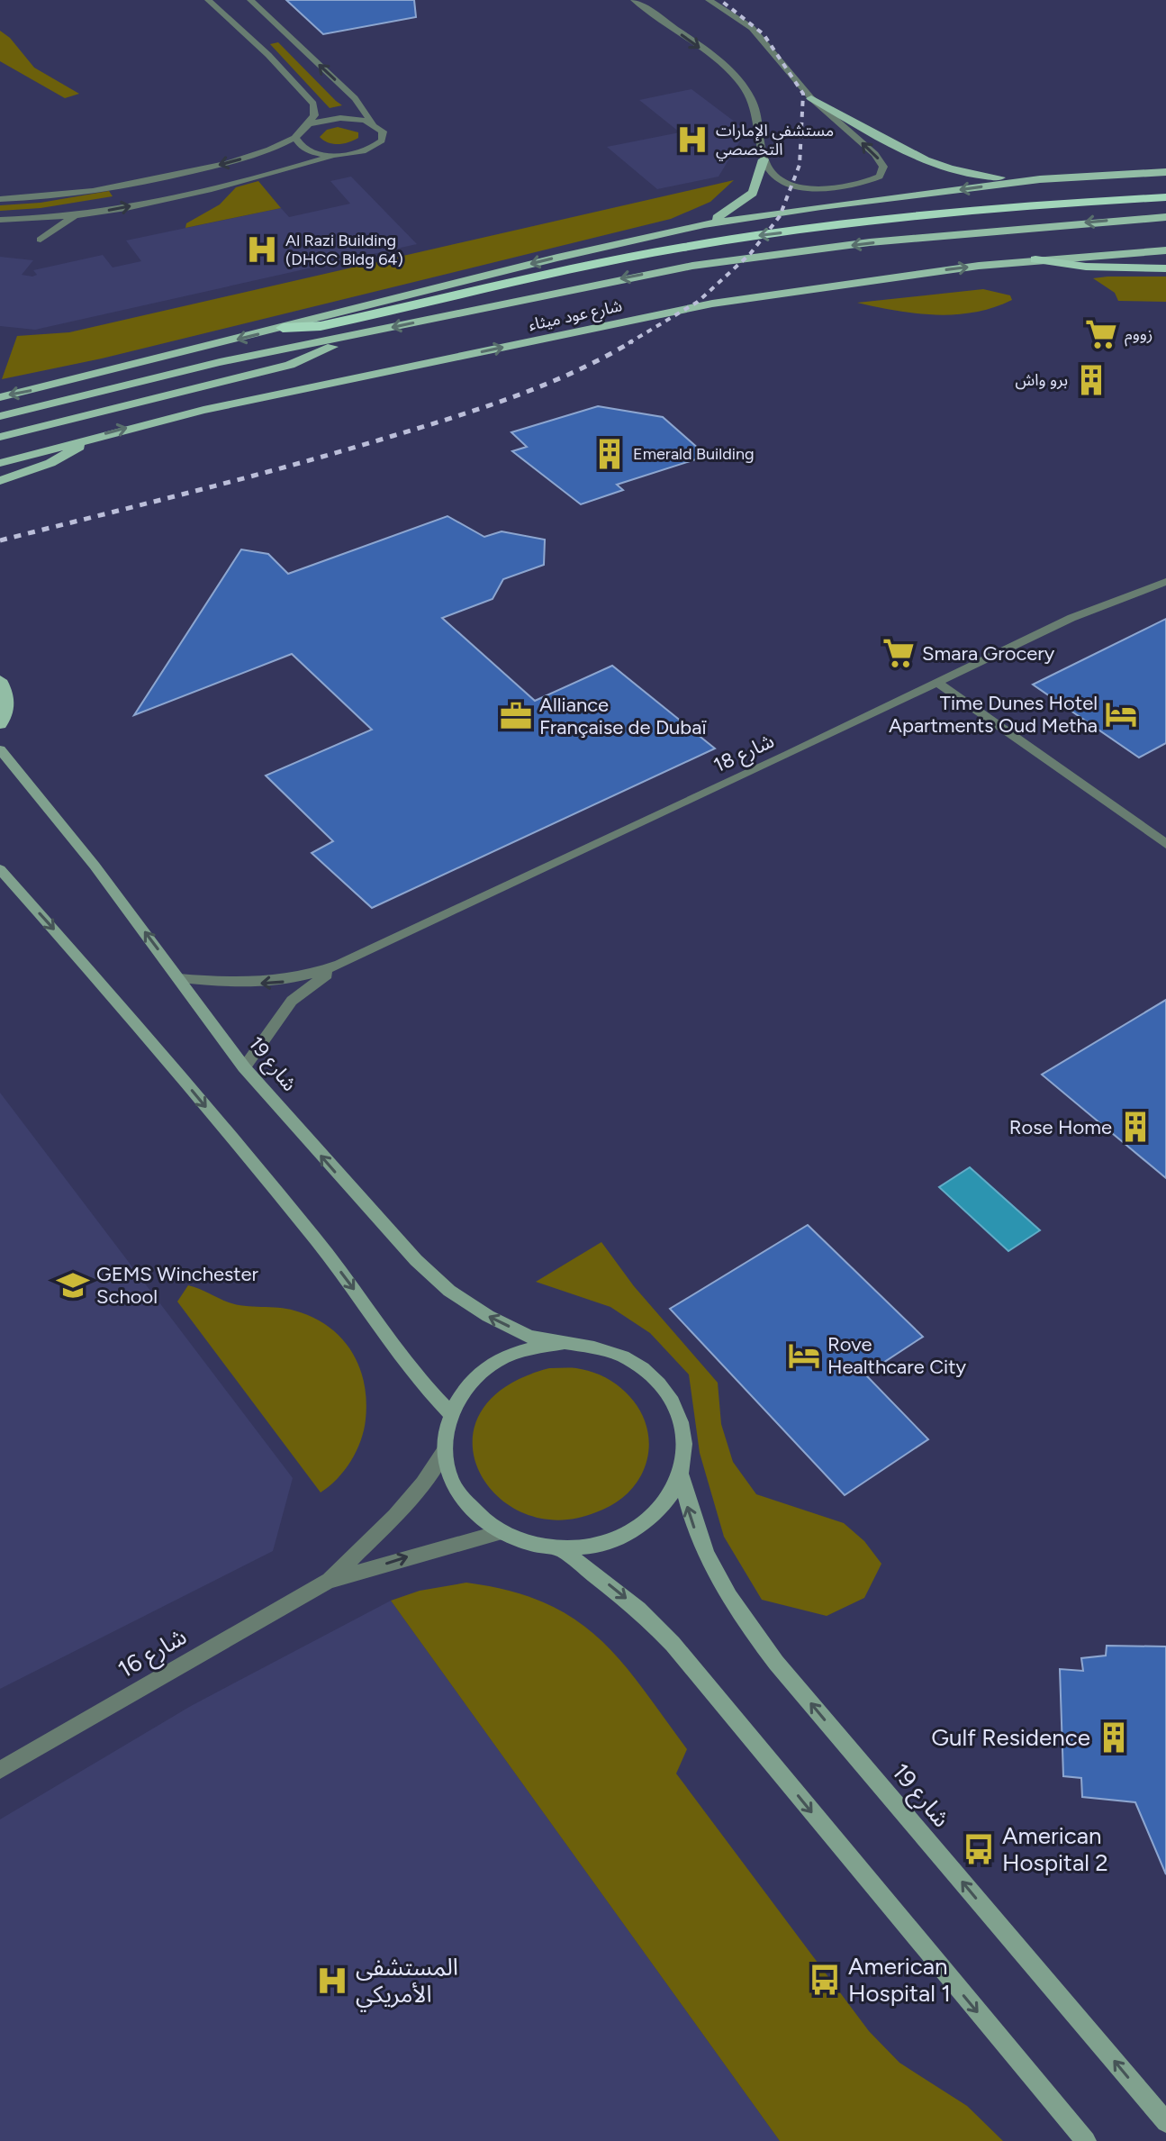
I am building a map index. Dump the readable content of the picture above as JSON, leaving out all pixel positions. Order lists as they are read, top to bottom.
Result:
{
  "streets": {
    "main road": ["شارع عود ميثاء", "شارع 19"],
    "street": ["شارع 18", "شارع 16"]
  },
  "crossings": [
    ["شارع 18", "شارع 19"],
    ["شارع 19", "شارع 16"]
  ],
  "places": {
    "hospital": ["مستشفى الإمارات التخصصي", "Al Razi Building (DHCC Bldg 64)", "المستشفى الأمريكي"],
    "supermarket": ["زووم", "Smara Grocery"],
    "building": [
      "برو واش",
      "Emerald Building",
      "Rose Home",
      "Gulf Residence"
    ],
    "hotel": ["Time Dunes Hotel Apartments Oud Metha", "Rove Healthcare City"],
    "office": ["Alliance Française de Dubaï"],
    "school or university": ["GEMS Winchester School"],
    "bus stop": ["American Hospital 2", "American Hospital 1"]
  }
}
